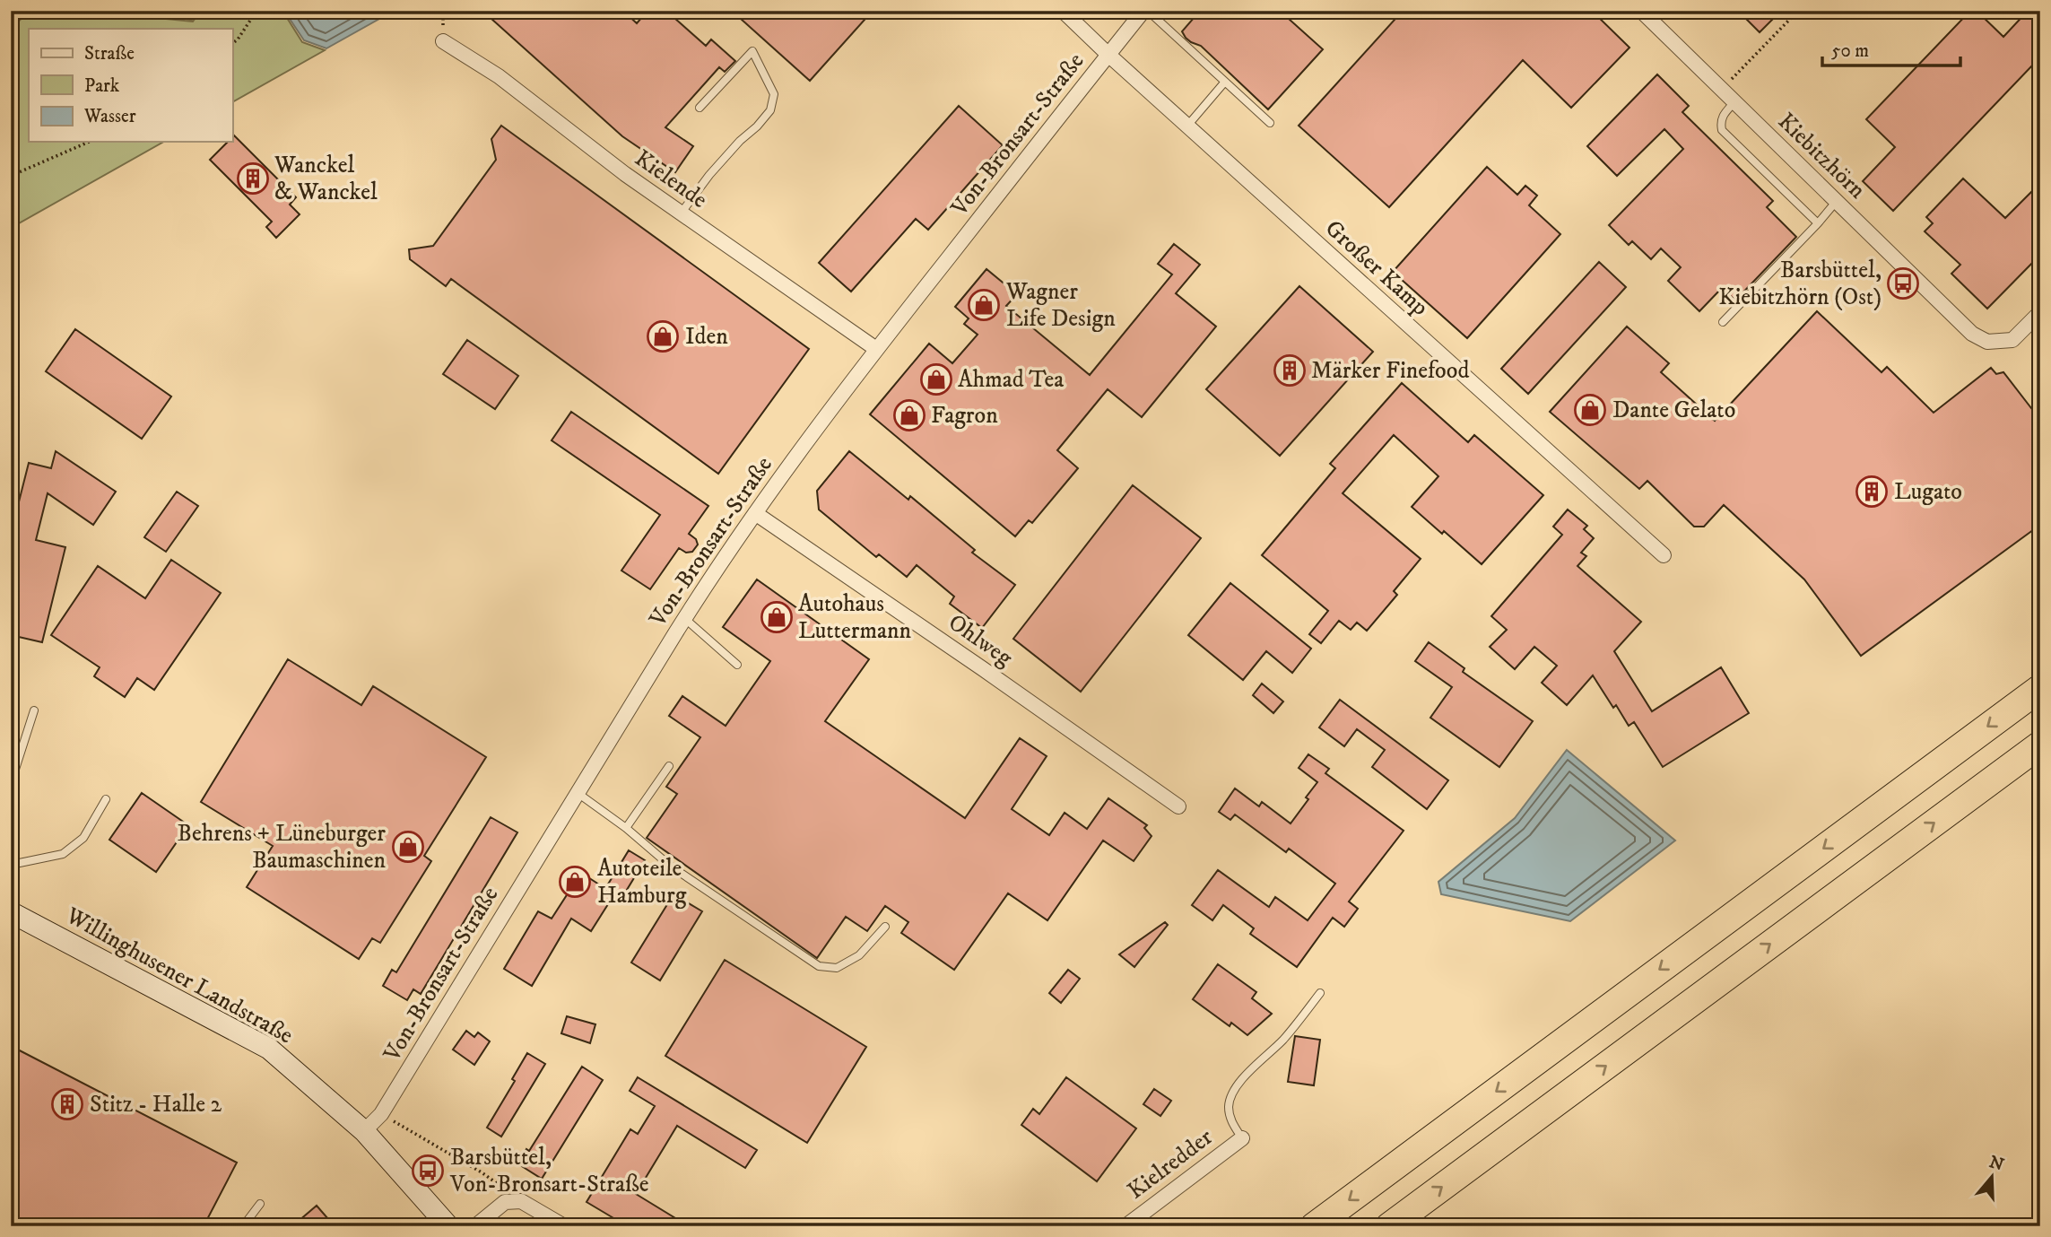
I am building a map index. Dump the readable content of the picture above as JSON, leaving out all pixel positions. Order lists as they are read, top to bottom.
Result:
{
  "streets": {
    "main road": ["Willinghusener Landstraße"],
    "street": [
      "Von-Bronsart-Straße",
      "Kiebitzhörn",
      "Kielende",
      "Großer Kamp",
      "Ohlweg",
      "Kielredder"
    ]
  },
  "crossings": [
    ["Von-Bronsart-Straße", "Kielende"],
    ["Von-Bronsart-Straße", "Großer Kamp"],
    ["Von-Bronsart-Straße", "Ohlweg"],
    ["Von-Bronsart-Straße", "Willinghusener Landstraße"]
  ],
  "places": {
    "building": [
      "Wanckel & Wanckel",
      "Märker Finefood",
      "Lugato",
      "Stitz - Halle 2"
    ],
    "bus stop": ["Barsbüttel, Kiebitzhörn (Ost)", "Barsbüttel, Von-Bronsart-Straße"],
    "shop": [
      "Wagner Life Design",
      "Iden",
      "Ahmad Tea",
      "Dante Gelato",
      "Fagron",
      "Autohaus Luttermann",
      "Behrens + Lüneburger Baumaschinen",
      "Autoteile Hamburg"
    ]
  },
  "legend": ["Straße", "Park", "Wasser"],
  "scale_bar": "50 m",
  "north": "top"
}
